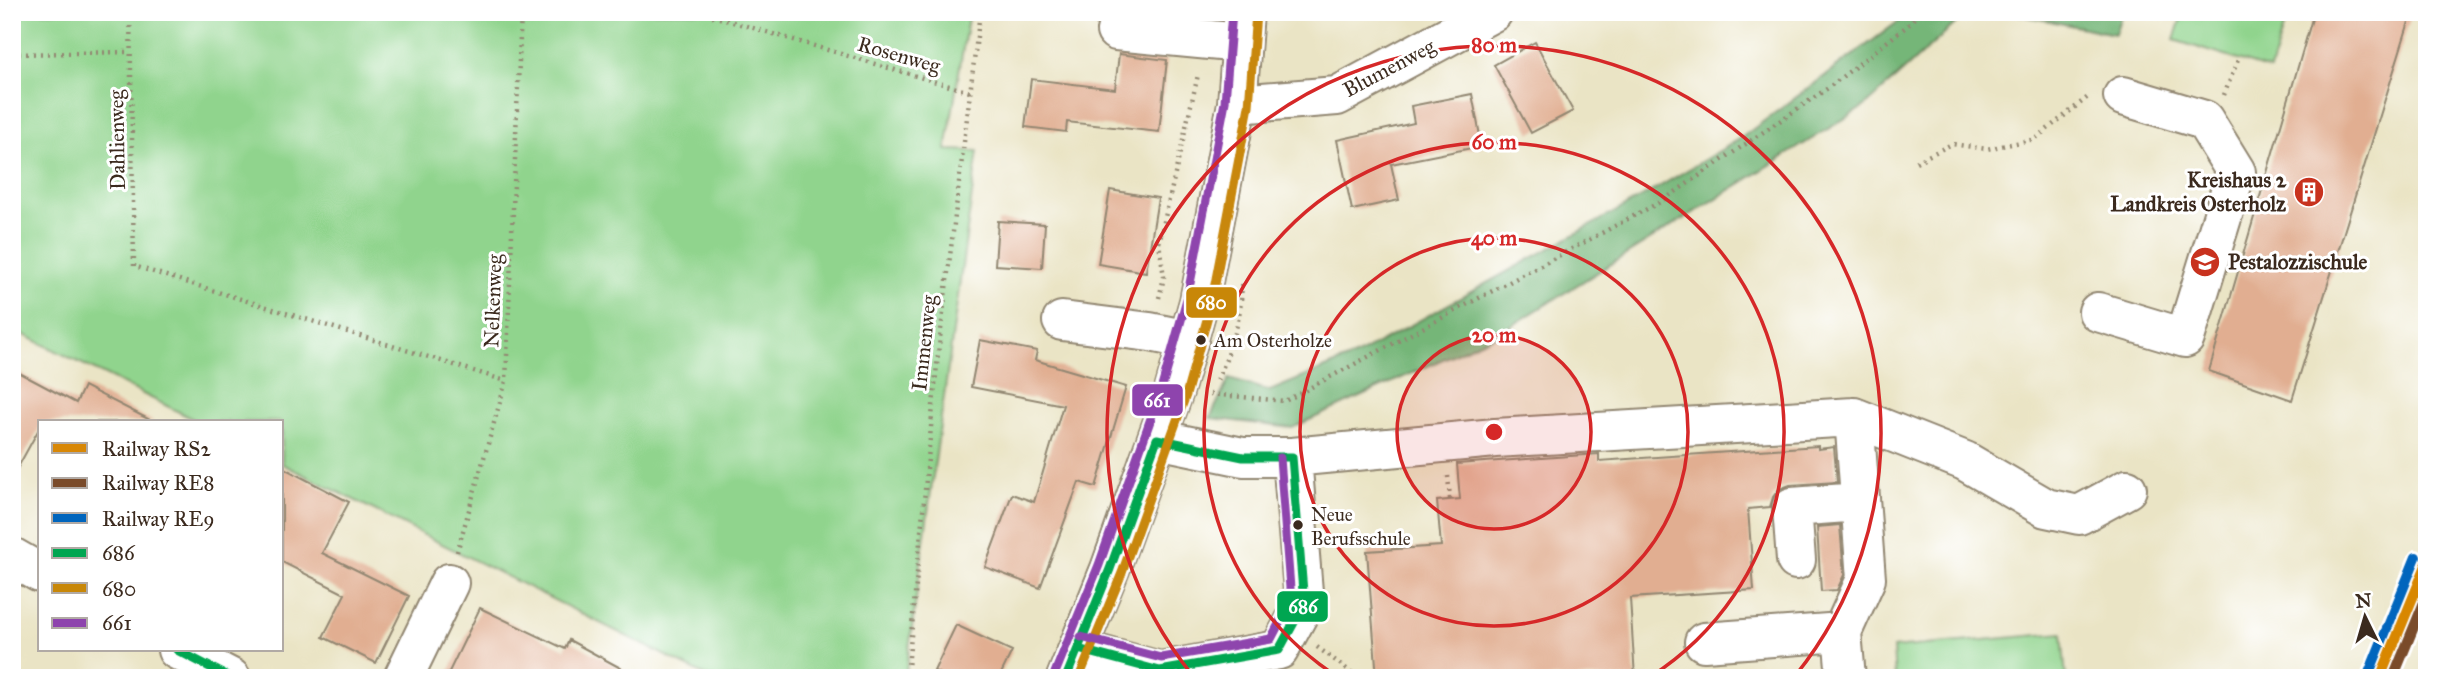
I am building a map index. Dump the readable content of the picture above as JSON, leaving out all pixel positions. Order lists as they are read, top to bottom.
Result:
{
  "streets": {
    "street": ["Blumenweg"],
    "path": [
      "Rosenweg",
      "Dahlienweg",
      "Nelkenweg",
      "Immenweg"
    ]
  },
  "crossings": [
    ["Rosenweg", "Immenweg"],
    ["Dahlienweg", "Nelkenweg"]
  ],
  "places": {
    "building": ["Kreishaus 2 Landkreis Osterholz"],
    "school or university": ["Pestalozzischule"],
    "other": ["Am Osterholze", "Neue Berufsschule"]
  },
  "lines": [
    "transit line 661",
    "transit line 680",
    "transit line 686",
    "rail line RE9",
    "rail line RS2",
    "rail line RE8"
  ],
  "legend": [
    "Railway RS2",
    "Railway RE8",
    "Railway RE9",
    "686",
    "680",
    "661"
  ],
  "north": "top",
  "rings": [
    "80 m",
    "60 m",
    "40 m",
    "20 m"
  ]
}
